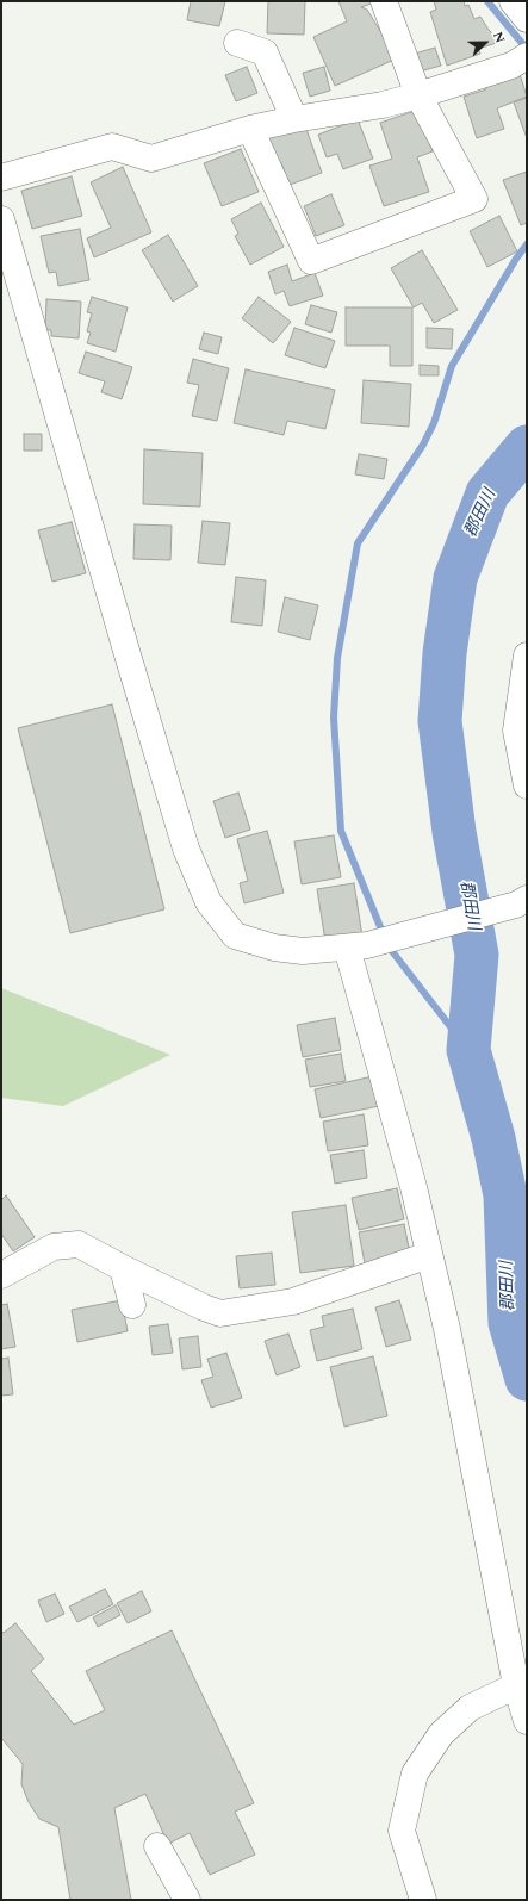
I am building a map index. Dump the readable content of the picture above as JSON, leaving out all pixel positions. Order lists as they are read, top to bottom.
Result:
{
  "water": ["郡田川"],
  "north": "right"
}
